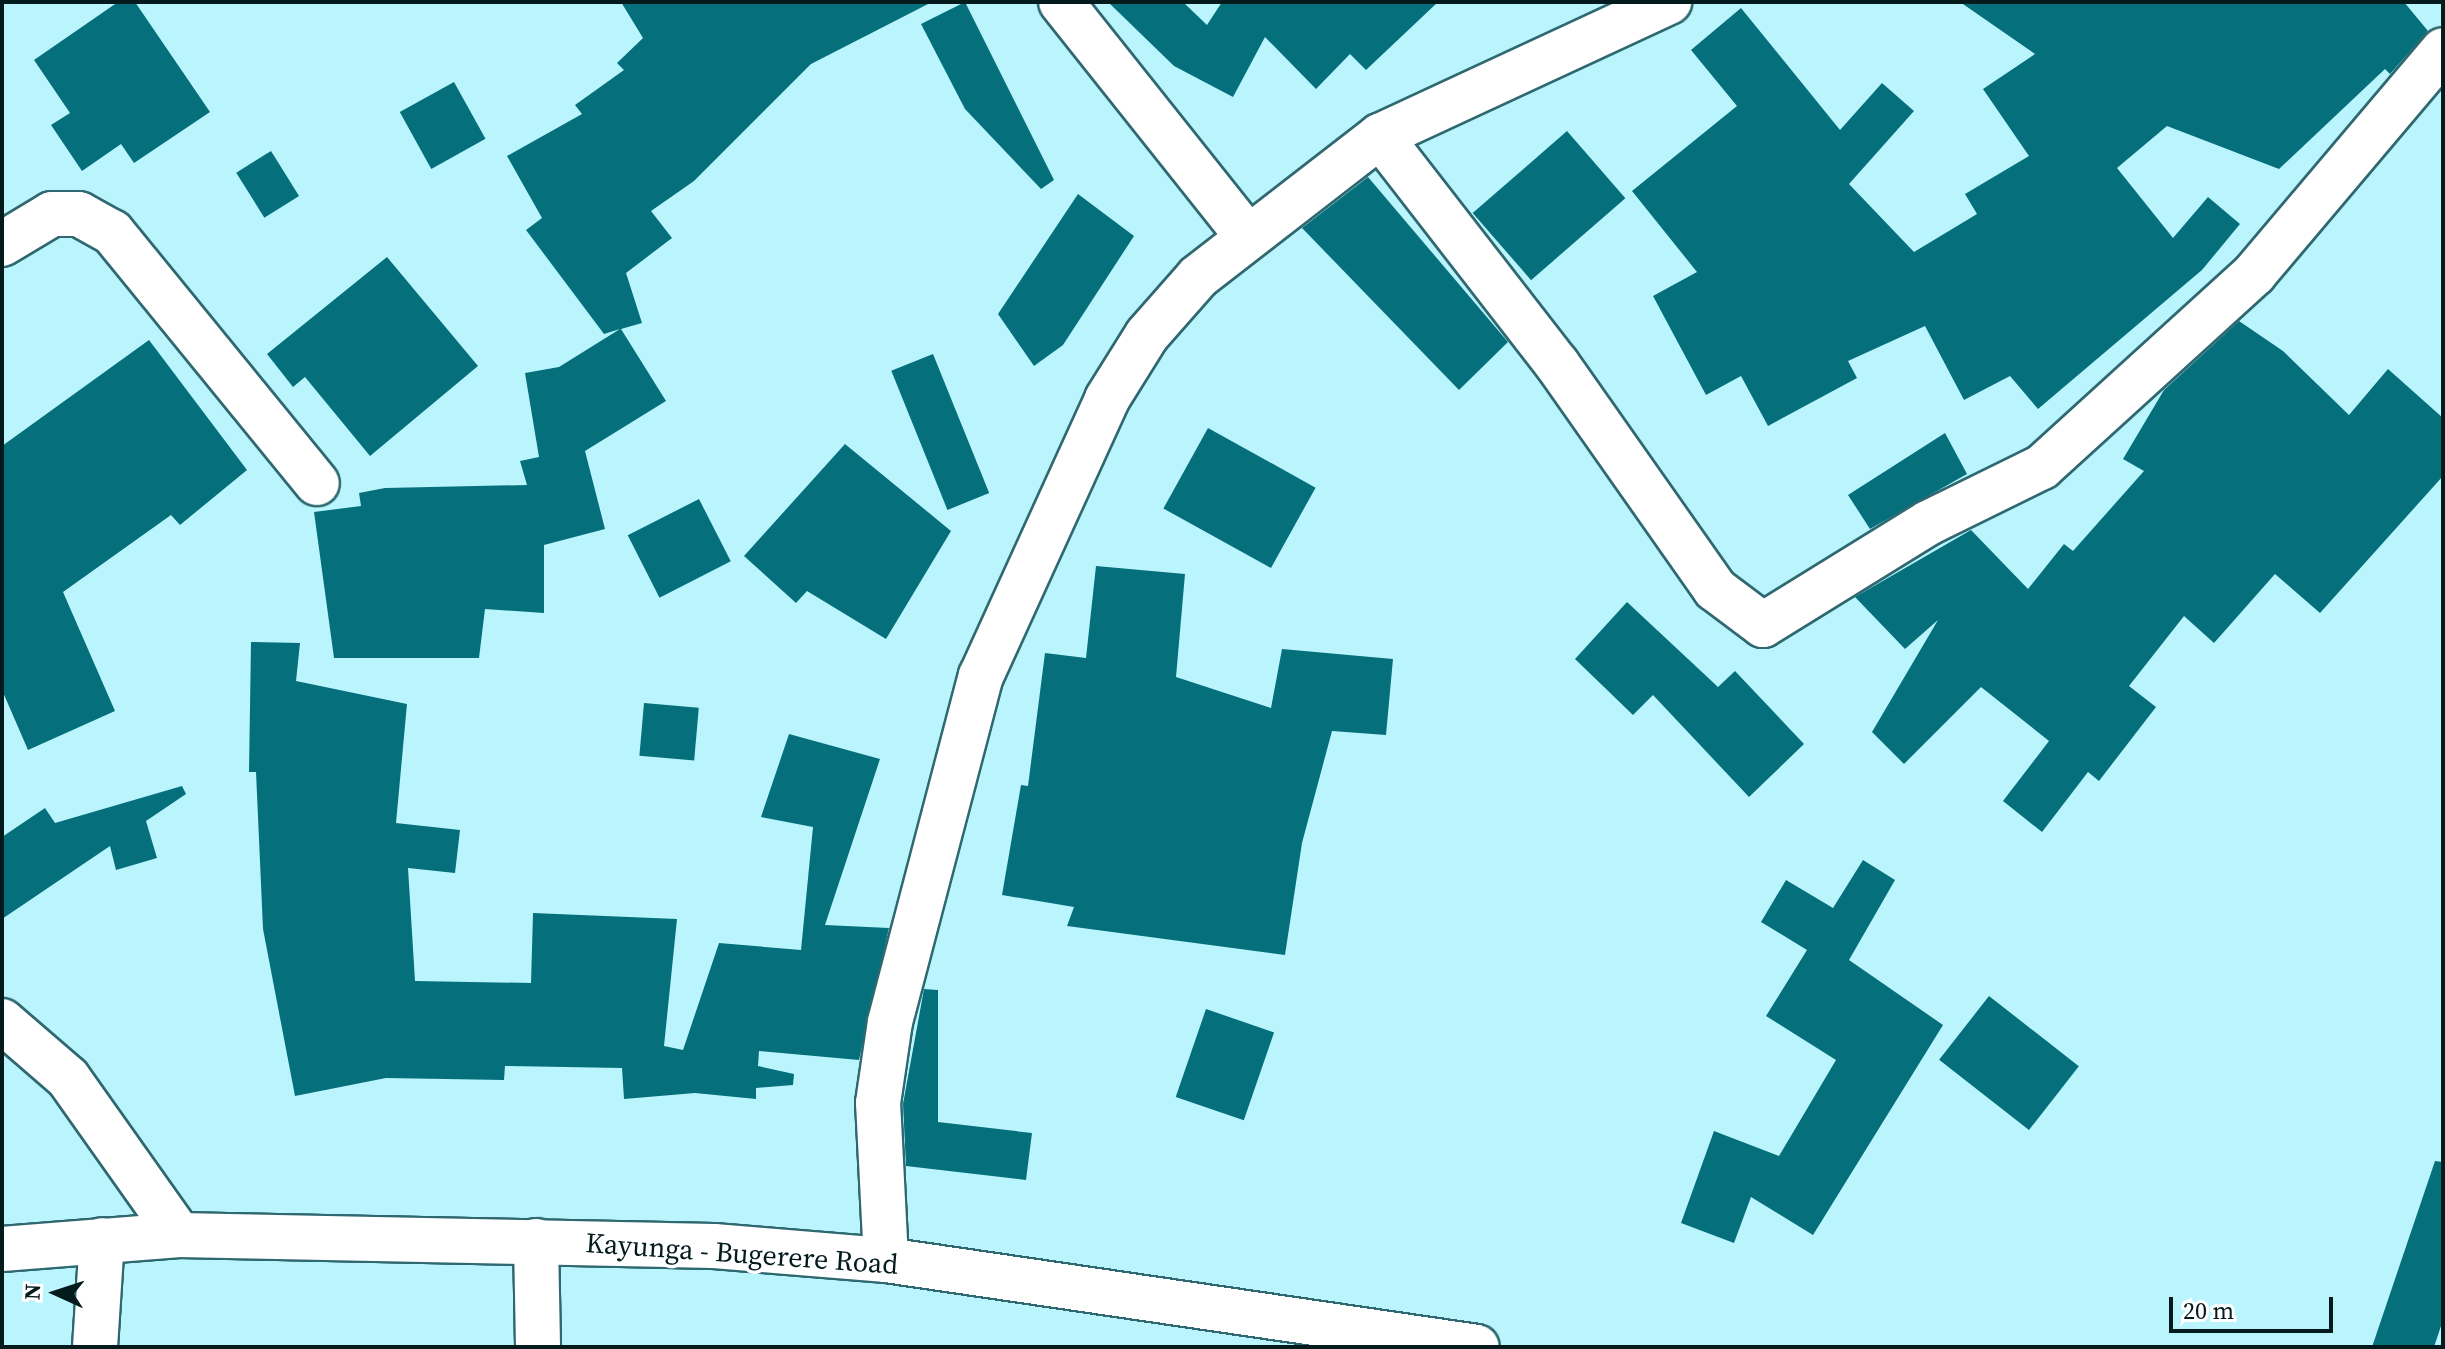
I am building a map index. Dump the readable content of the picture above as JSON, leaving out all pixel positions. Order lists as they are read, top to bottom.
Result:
{
  "streets": {
    "street": ["Kayunga - Bugerere Road"]
  },
  "scale_bar": "20 m",
  "north": "left"
}
